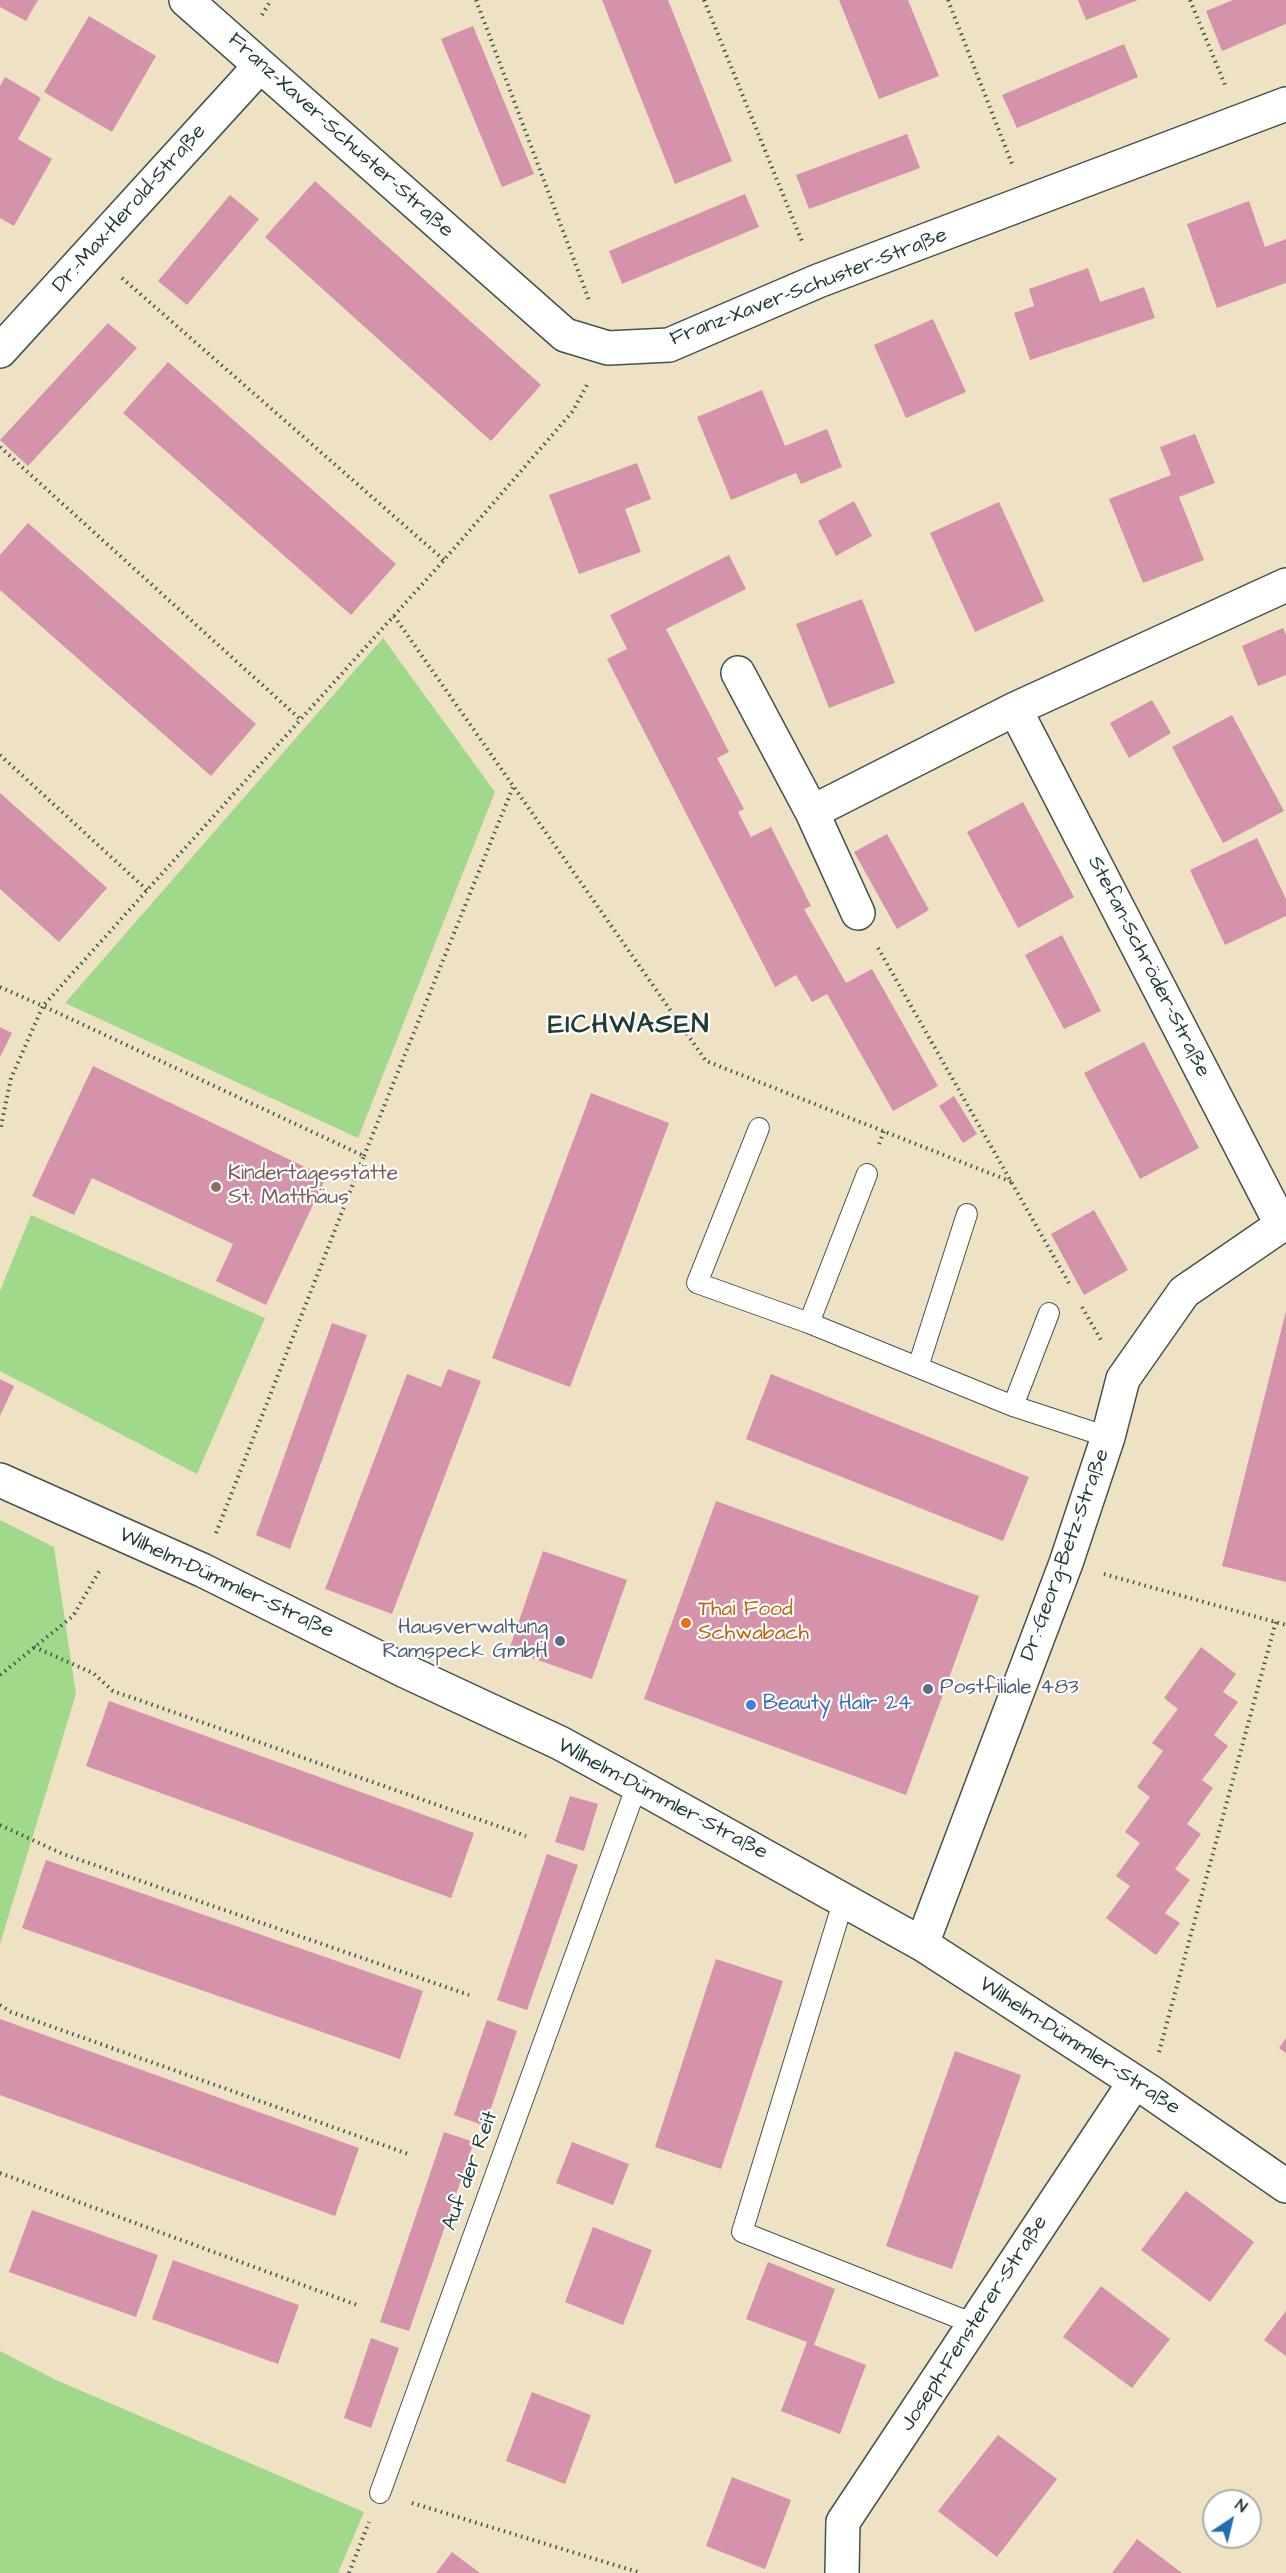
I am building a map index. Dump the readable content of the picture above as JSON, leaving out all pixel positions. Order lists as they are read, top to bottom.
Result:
{
  "streets": {
    "street": [
      "Franz-Xaver-Schuster-Straße",
      "Dr.-Max-Herold-Straße",
      "Stefan-Schröder-Straße",
      "Dr.-Georg-Betz-Straße",
      "Wilhelm-Dümmler-Straße",
      "Joseph-Fensterer-Straße"
    ],
    "lane": ["Auf der Reit"]
  },
  "crossings": [
    ["Franz-Xaver-Schuster-Straße", "Dr.-Max-Herold-Straße"],
    ["Stefan-Schröder-Straße", "Dr.-Georg-Betz-Straße"],
    ["Dr.-Georg-Betz-Straße", "Wilhelm-Dümmler-Straße"],
    ["Wilhelm-Dümmler-Straße", "Auf der Reit"],
    ["Wilhelm-Dümmler-Straße", "Joseph-Fensterer-Straße"]
  ],
  "districts": ["EICHWASEN"],
  "places": [
    "Kindertagesstätte St. Matthäus",
    "Thai Food Schwabach",
    "Hausverwaltung Ramspeck GmbH",
    "Postfiliale 483",
    "Beauty Hair 24"
  ],
  "north": "top right"
}
